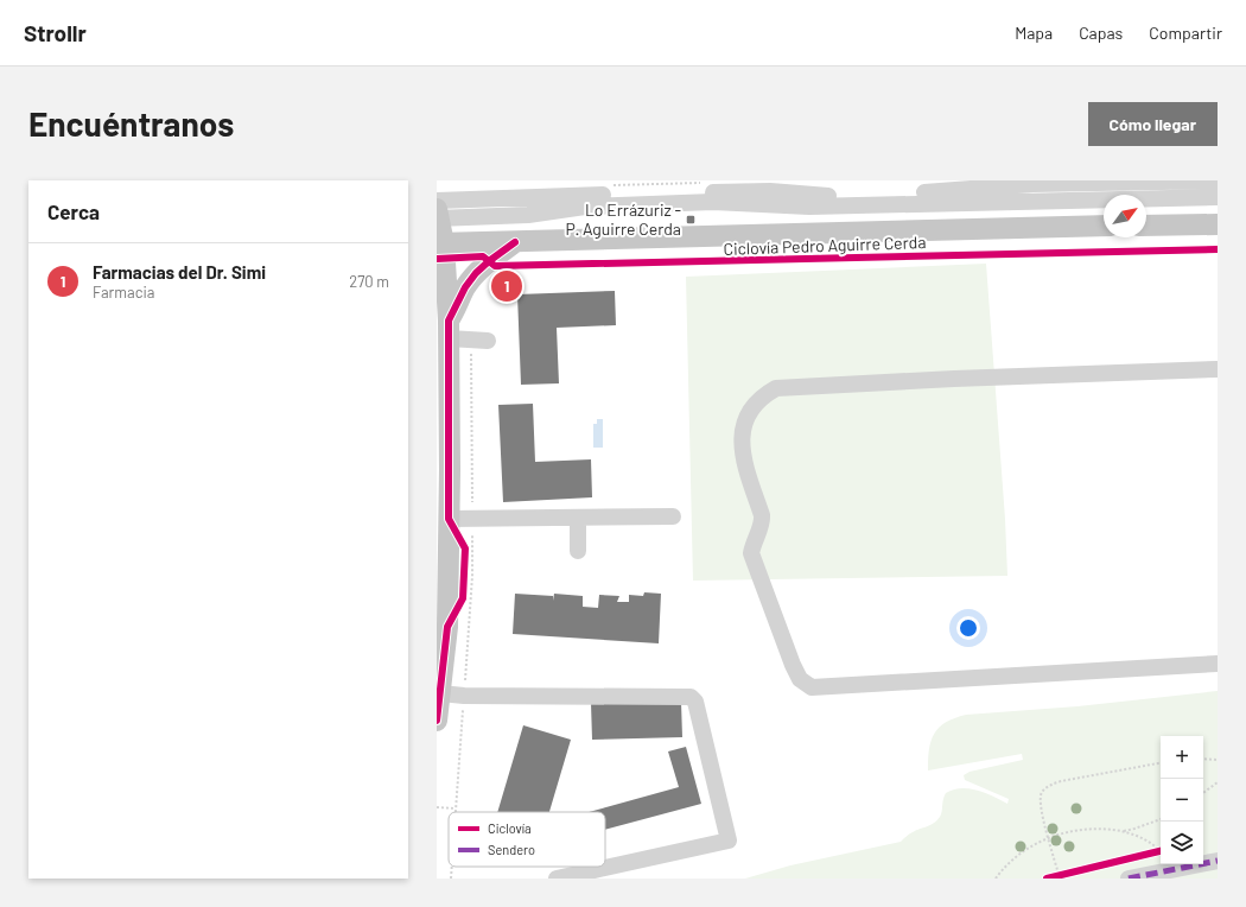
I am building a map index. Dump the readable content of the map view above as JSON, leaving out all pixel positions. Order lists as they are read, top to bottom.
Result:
{
  "streets": {
    "cycle path": ["Ciclovía Pedro Aguirre Cerda"]
  },
  "places": {
    "transit": ["Lo Errázuriz - P. Aguirre Cerda"]
  },
  "legend": ["Ciclovía", "Sendero"],
  "north": "top right",
  "page": {
    "header": "Strollr",
    "nav": ["Mapa", "Capas", "Compartir"],
    "buttons": "Cómo llegar",
    "title": "Encuéntranos",
    "heading": "Cerca",
    "list": [
      {
        "mark": "1",
        "name": "Farmacias del Dr. Simi",
        "note": "Farmacia",
        "value": "270 m"
      }
    ],
    "pins": "1",
    "map_buttons": ["+", "−"]
  }
}
